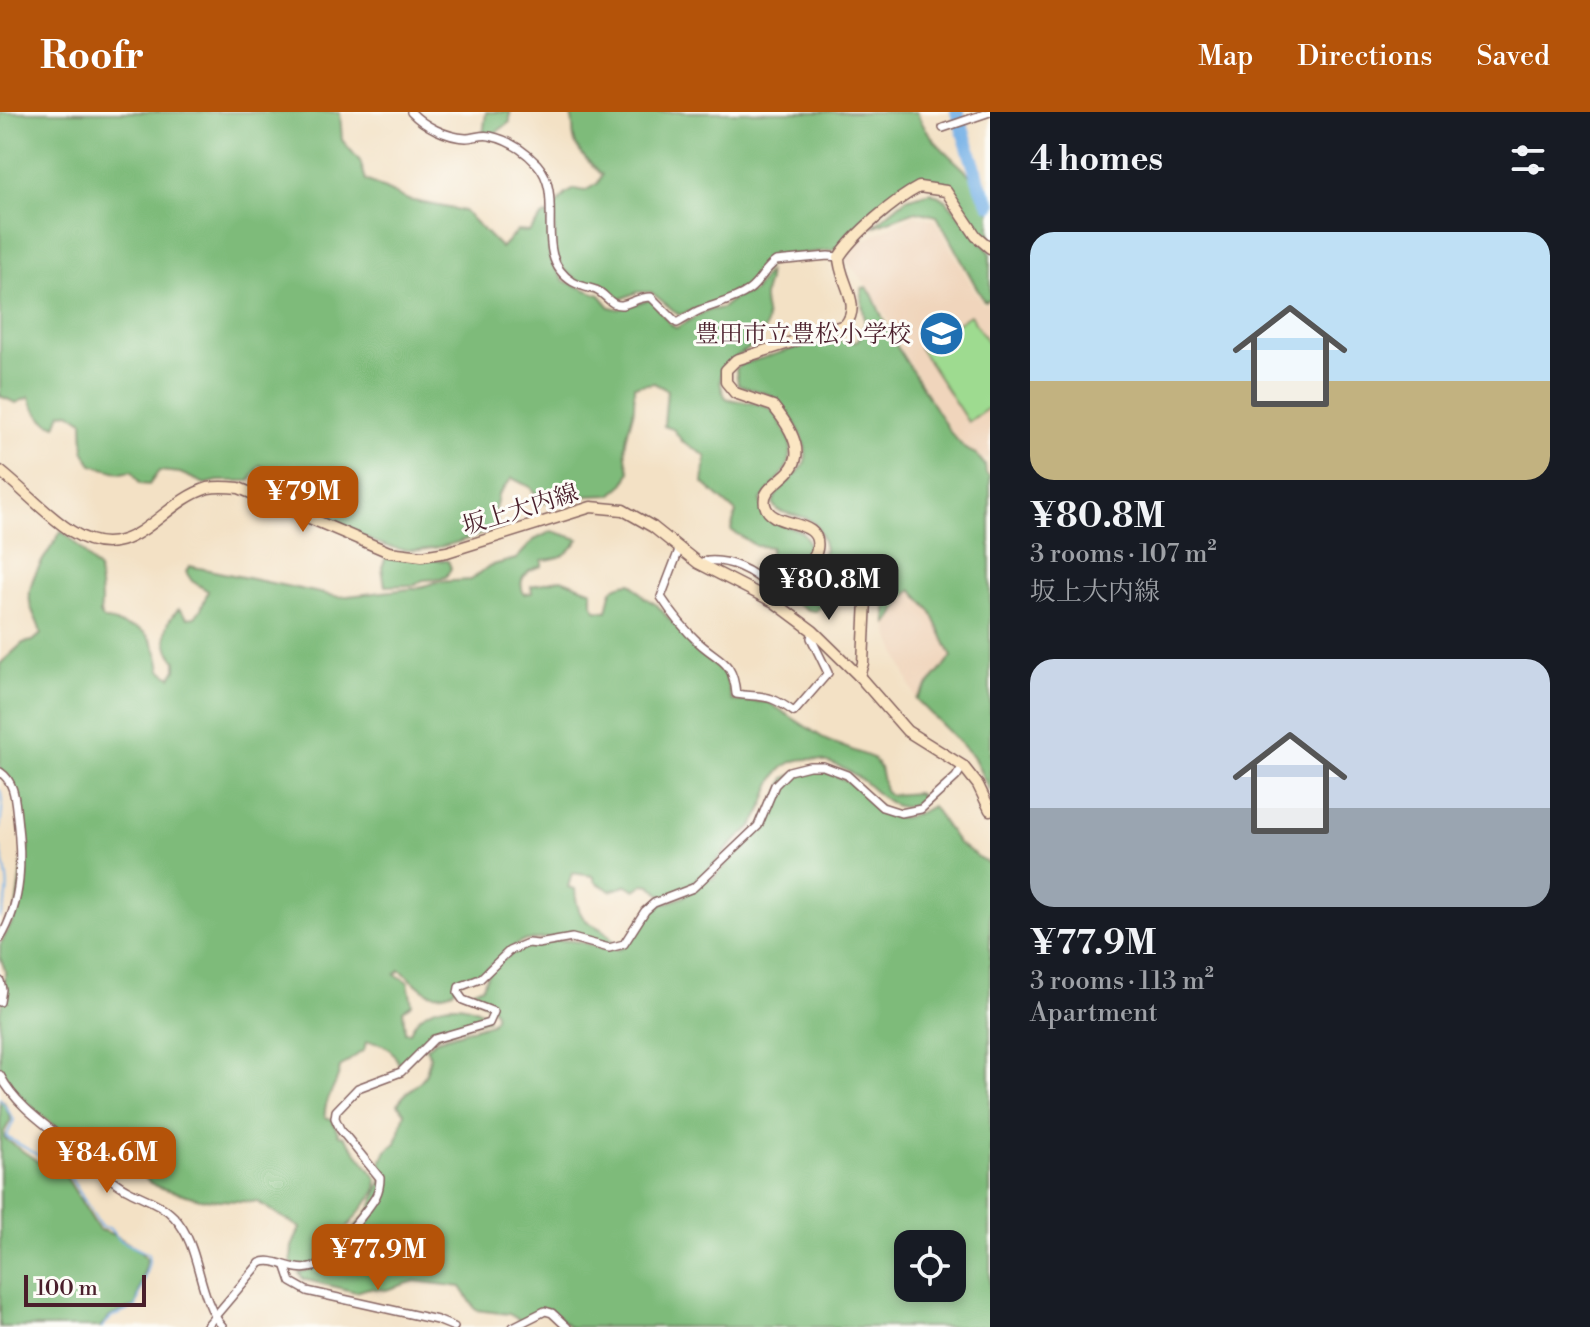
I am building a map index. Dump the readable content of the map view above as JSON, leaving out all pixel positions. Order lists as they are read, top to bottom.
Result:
{
  "streets": {
    "main road": ["坂上大内線"]
  },
  "places": {
    "school or university": ["豊田市立豊松小学校"]
  },
  "scale_bar": "100 m",
  "page": {
    "header": "Roofr",
    "nav": ["Map", "Directions", "Saved"],
    "heading": "4 homes",
    "list": [
      {
        "name": "¥80.8M",
        "note": "3 rooms · 107 m² · 坂上大内線"
      },
      {
        "name": "¥77.9M",
        "note": "3 rooms · 113 m² · Apartment"
      }
    ],
    "price": [
      "¥79M",
      "¥80.8M",
      "¥84.6M",
      "¥77.9M"
    ],
    "scale": "100 m"
  }
}
